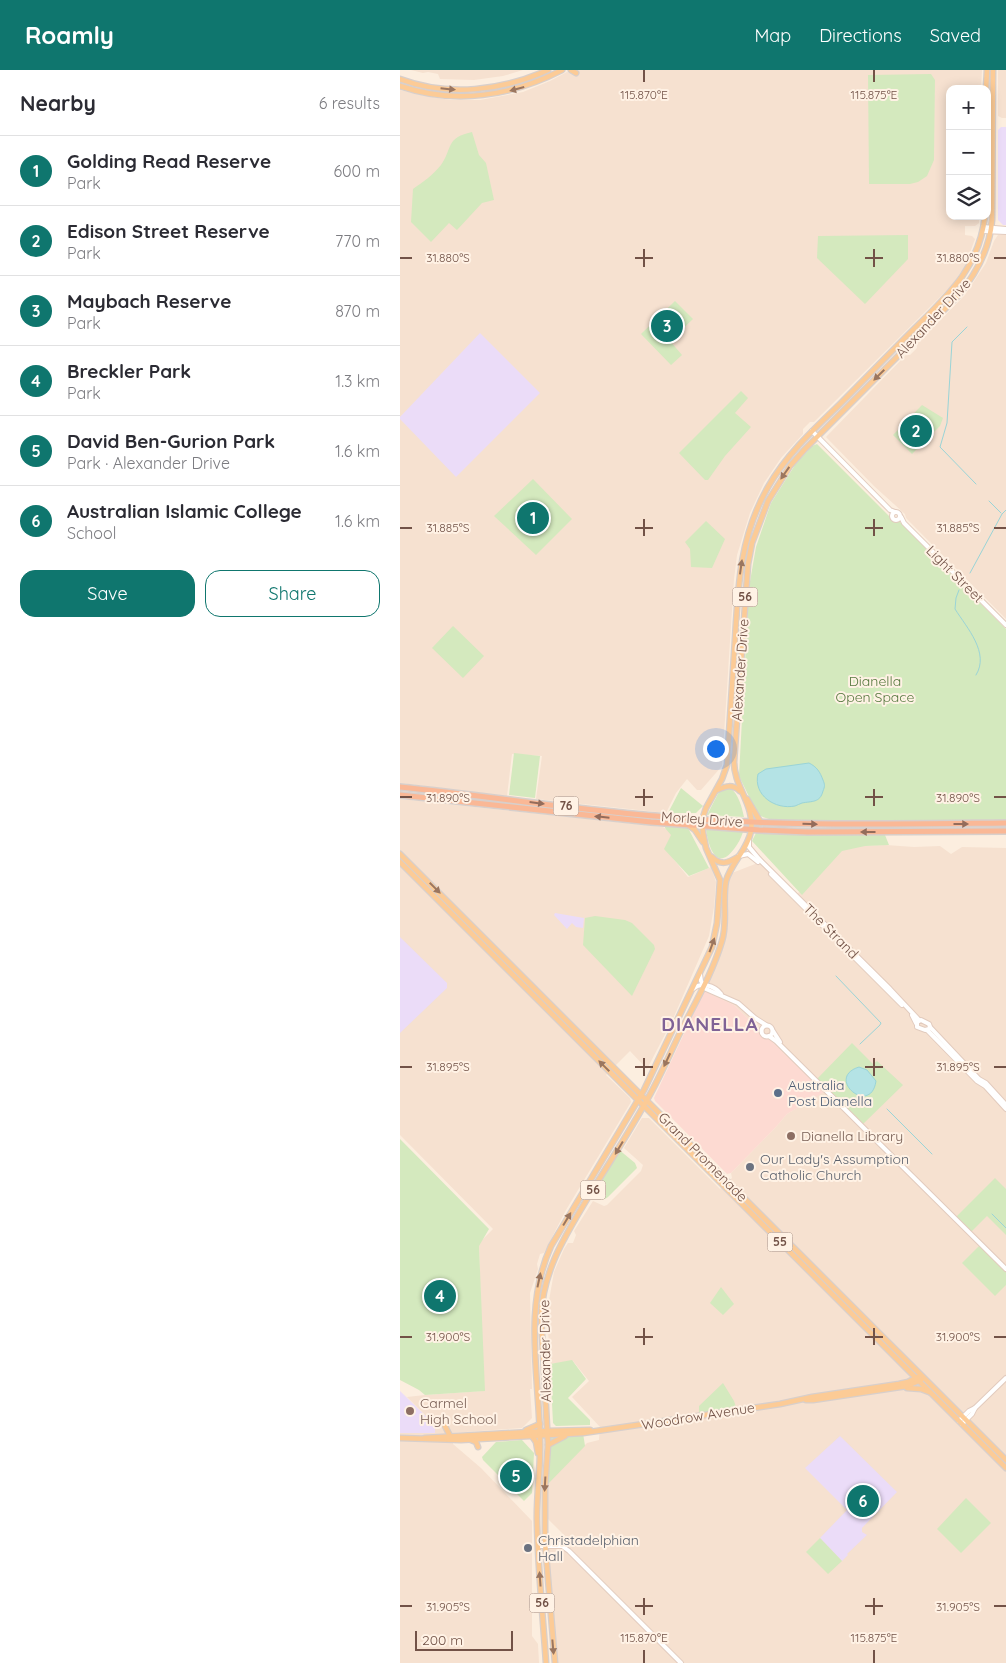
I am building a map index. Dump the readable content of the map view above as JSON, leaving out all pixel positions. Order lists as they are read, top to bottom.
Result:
{
  "streets": {
    "highway": ["76", "Morley Drive"],
    "main road": [
      "Alexander Drive",
      "56",
      "Grand Promenade",
      "55",
      "Woodrow Avenue"
    ],
    "street": ["Light Street", "The Strand"]
  },
  "crossings": [
    ["Alexander Drive", "56"],
    ["Alexander Drive", "Morley Drive"],
    ["Alexander Drive", "The Strand"],
    ["Alexander Drive", "Grand Promenade"],
    ["Alexander Drive", "Woodrow Avenue"],
    ["56", "Morley Drive"],
    ["Grand Promenade", "Woodrow Avenue"]
  ],
  "districts": ["DIANELLA"],
  "parks": ["Dianella Open Space"],
  "places": [
    "Australia Post Dianella",
    "Dianella Library",
    "Our Lady's Assumption Catholic Church",
    "Carmel High School",
    "Christadelphian Hall"
  ],
  "scale_bar": "200 m",
  "page": {
    "header": "Roamly",
    "nav": ["Map", "Directions", "Saved"],
    "heading": ["Nearby", "6 results"],
    "map_buttons": ["+", "−"],
    "list": [
      {
        "mark": "1",
        "name": "Golding Read Reserve",
        "note": "Park",
        "value": "600 m"
      },
      {
        "mark": "2",
        "name": "Edison Street Reserve",
        "note": "Park",
        "value": "770 m"
      },
      {
        "mark": "3",
        "name": "Maybach Reserve",
        "note": "Park",
        "value": "870 m"
      },
      {
        "mark": "4",
        "name": "Breckler Park",
        "note": "Park",
        "value": "1.3 km"
      },
      {
        "mark": "5",
        "name": "David Ben-Gurion Park",
        "note": "Park · Alexander Drive",
        "value": "1.6 km"
      },
      {
        "mark": "6",
        "name": "Australian Islamic College",
        "note": "School",
        "value": "1.6 km"
      }
    ],
    "pins": [
      "3",
      "2",
      "1",
      "4",
      "5",
      "6"
    ],
    "buttons": ["Save", "Share"],
    "scale": "200 m"
  },
  "coordinates": [
    "115.870°E",
    "115.875°E",
    "31.880°S",
    "31.885°S",
    "31.890°S",
    "31.895°S",
    "31.900°S",
    "31.905°S"
  ]
}
